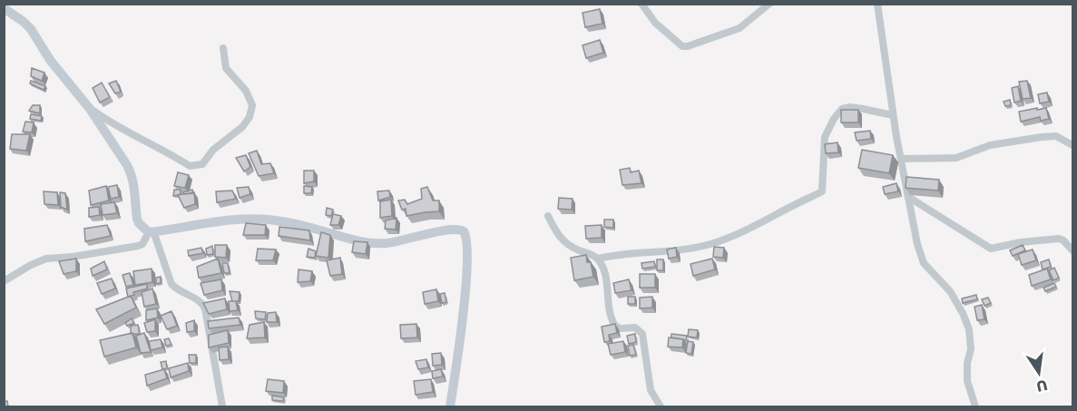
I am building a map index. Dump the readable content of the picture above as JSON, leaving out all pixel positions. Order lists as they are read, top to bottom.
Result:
{
  "north": "bottom"
}
